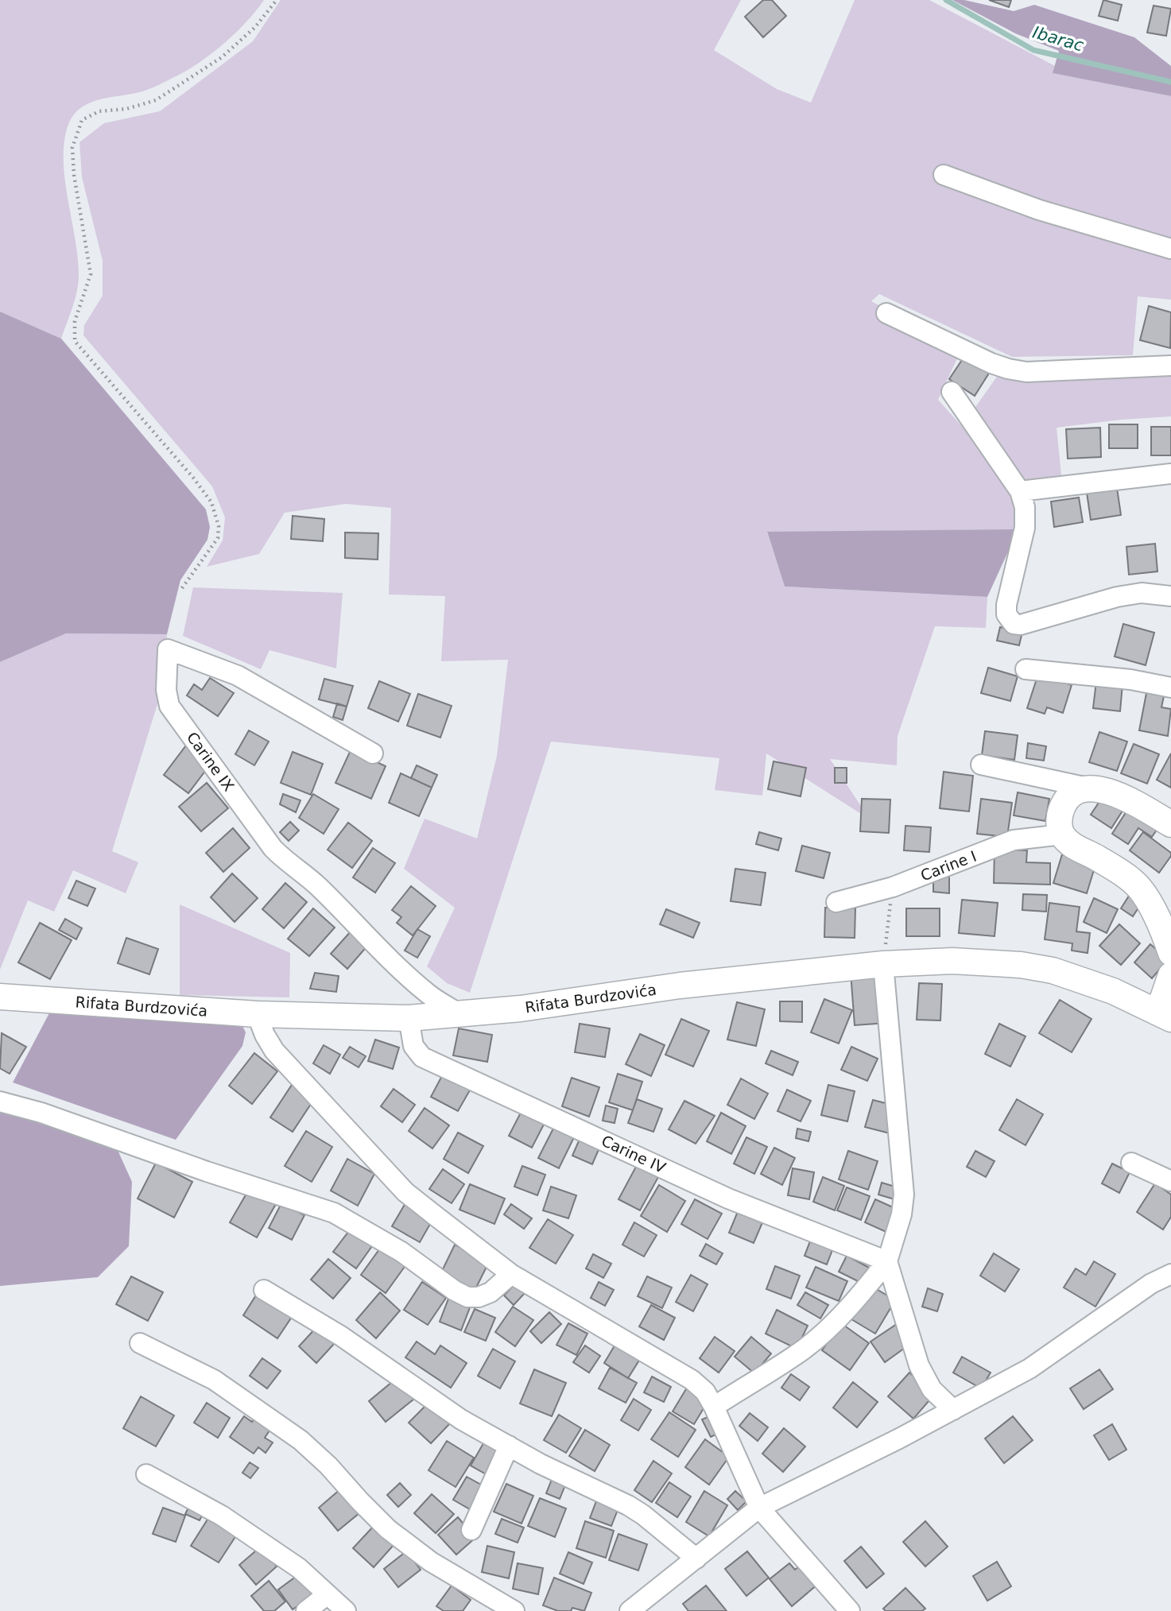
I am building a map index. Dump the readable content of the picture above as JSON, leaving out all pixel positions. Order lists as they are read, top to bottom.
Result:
{
  "streets": {
    "street": [
      "Carine IX",
      "Carine I",
      "Rifata Burdzovića",
      "Carine IV"
    ]
  },
  "crossings": [
    ["Carine IX", "Rifata Burdzovića"],
    ["Rifata Burdzovića", "Carine IV"]
  ],
  "water": ["Ibarac"]
}
